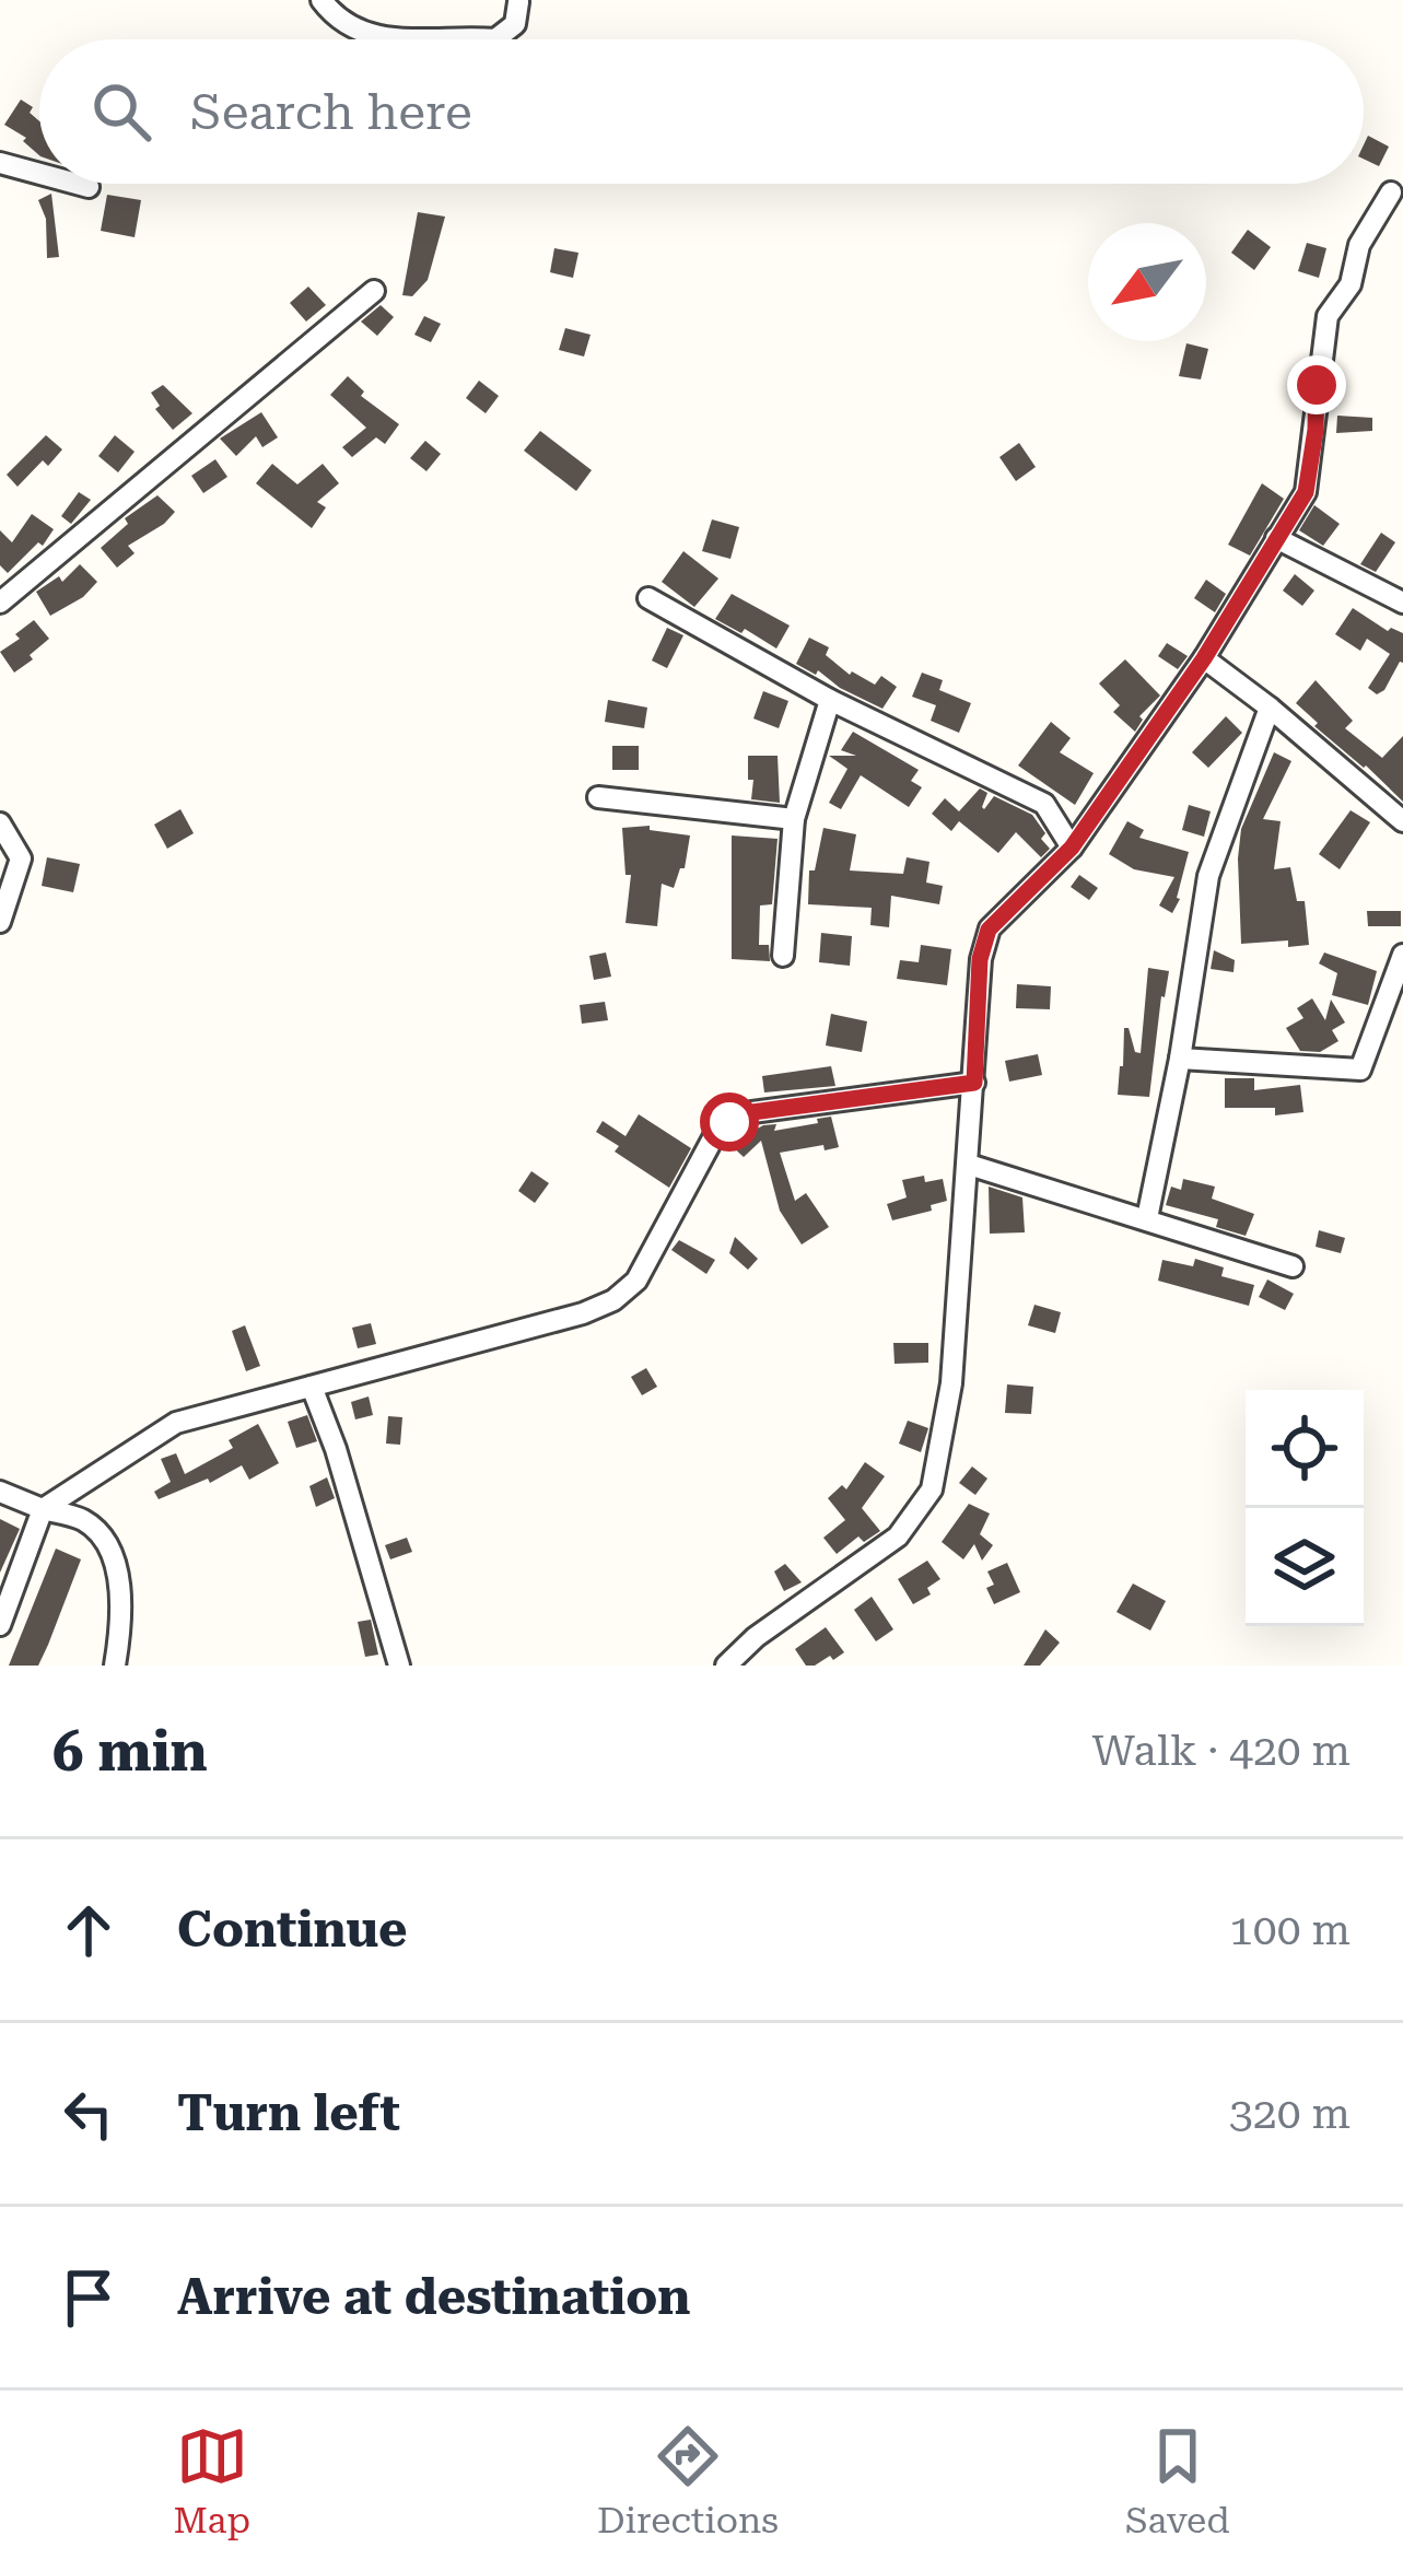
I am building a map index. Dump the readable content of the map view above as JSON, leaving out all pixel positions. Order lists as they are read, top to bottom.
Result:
{
  "north": "bottom left",
  "page": {
    "search": "Search here",
    "heading": ["6 min", "Walk · 420 m"],
    "list": [
      ["Continue", "100 m"],
      ["Turn left", "320 m"],
      "Arrive at destination"
    ],
    "nav": ["Map", "Directions", "Saved"]
  }
}
